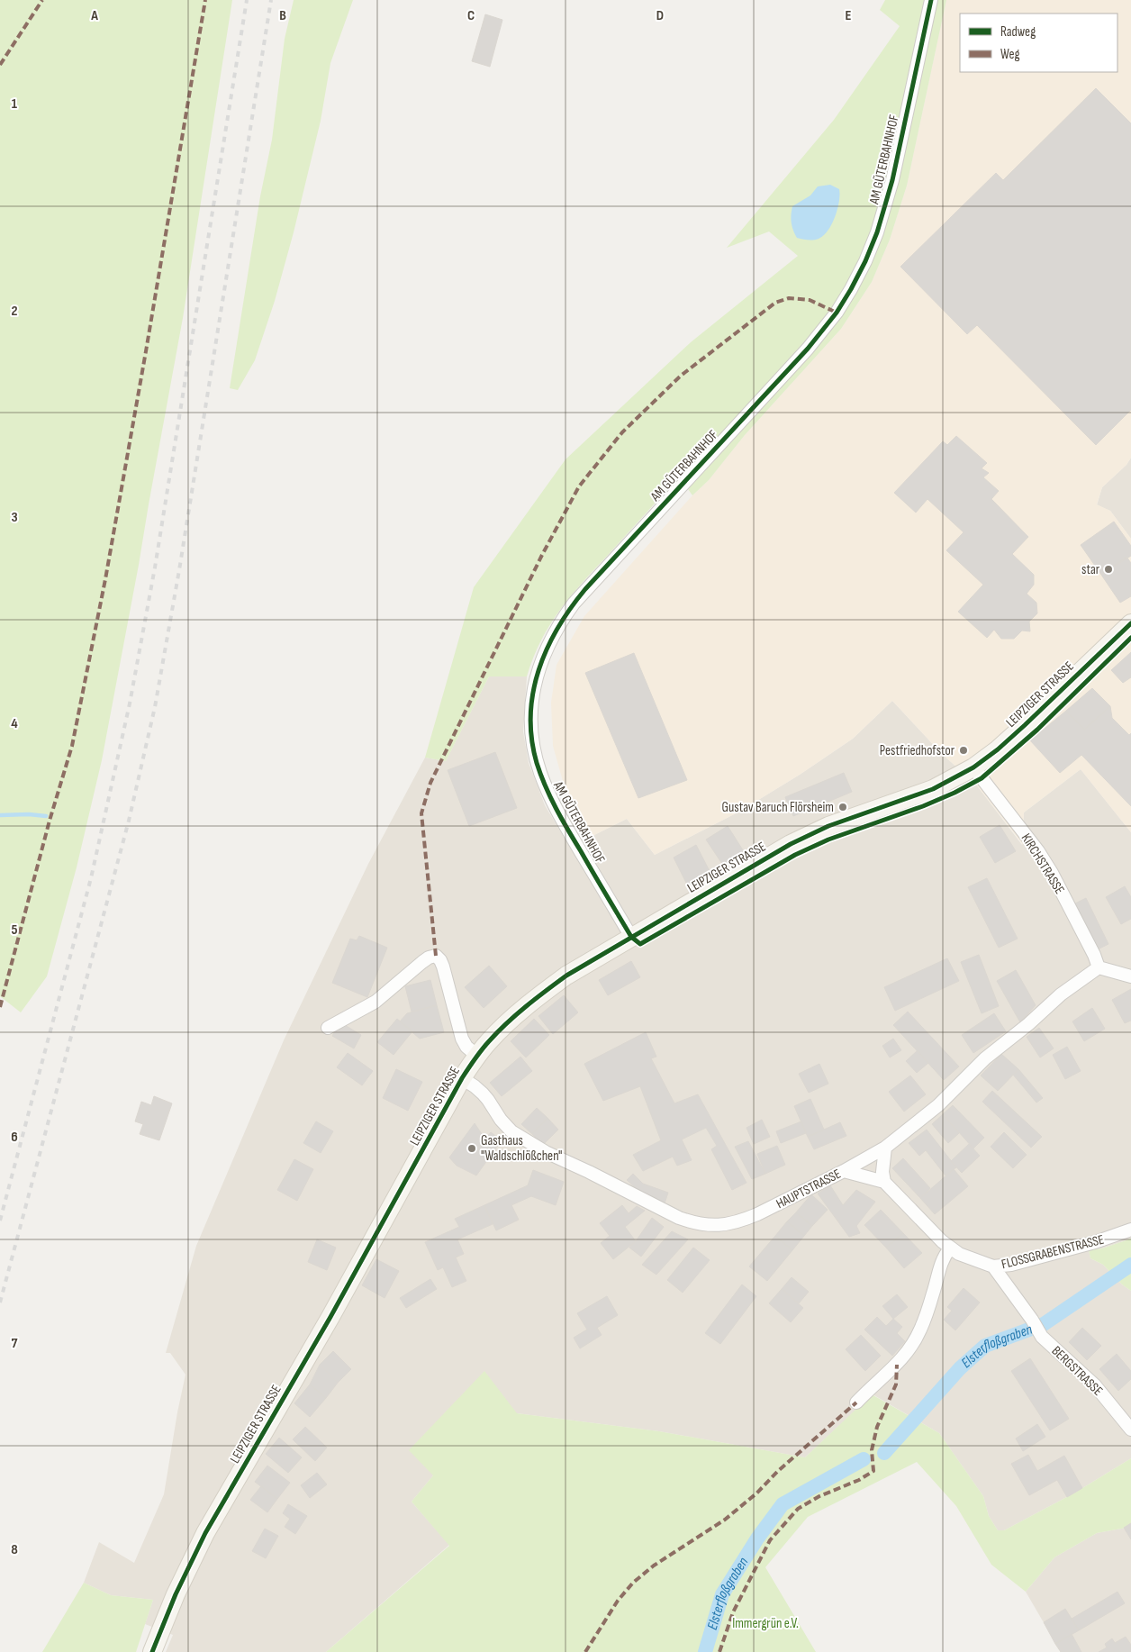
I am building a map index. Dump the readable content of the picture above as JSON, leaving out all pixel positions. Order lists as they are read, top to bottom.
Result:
{
  "streets": {
    "street": [
      "AM GÜTERBAHNHOF",
      "LEIPZIGER STRASSE",
      "KIRCHSTRASSE",
      "HAUPTSTRASSE",
      "FLOSSGRABENSTRASSE",
      "BERGSTRASSE"
    ]
  },
  "crossings": [
    ["AM GÜTERBAHNHOF", "LEIPZIGER STRASSE"],
    ["LEIPZIGER STRASSE", "KIRCHSTRASSE"],
    ["LEIPZIGER STRASSE", "HAUPTSTRASSE"],
    ["KIRCHSTRASSE", "HAUPTSTRASSE"],
    ["FLOSSGRABENSTRASSE", "BERGSTRASSE"]
  ],
  "water": ["Elsterfloßgraben"],
  "parks": ["Immergrün e.V."],
  "places": [
    "star",
    "Pestfriedhofstor",
    "Gustav Baruch Flörsheim",
    "Gasthaus \"Waldschlößchen\""
  ],
  "legend": ["Radweg", "Weg"],
  "grid": {
    "columns": [
      "A",
      "B",
      "C",
      "D",
      "E"
    ],
    "rows": [
      "1",
      "2",
      "3",
      "4",
      "5",
      "6",
      "7",
      "8"
    ]
  }
}
